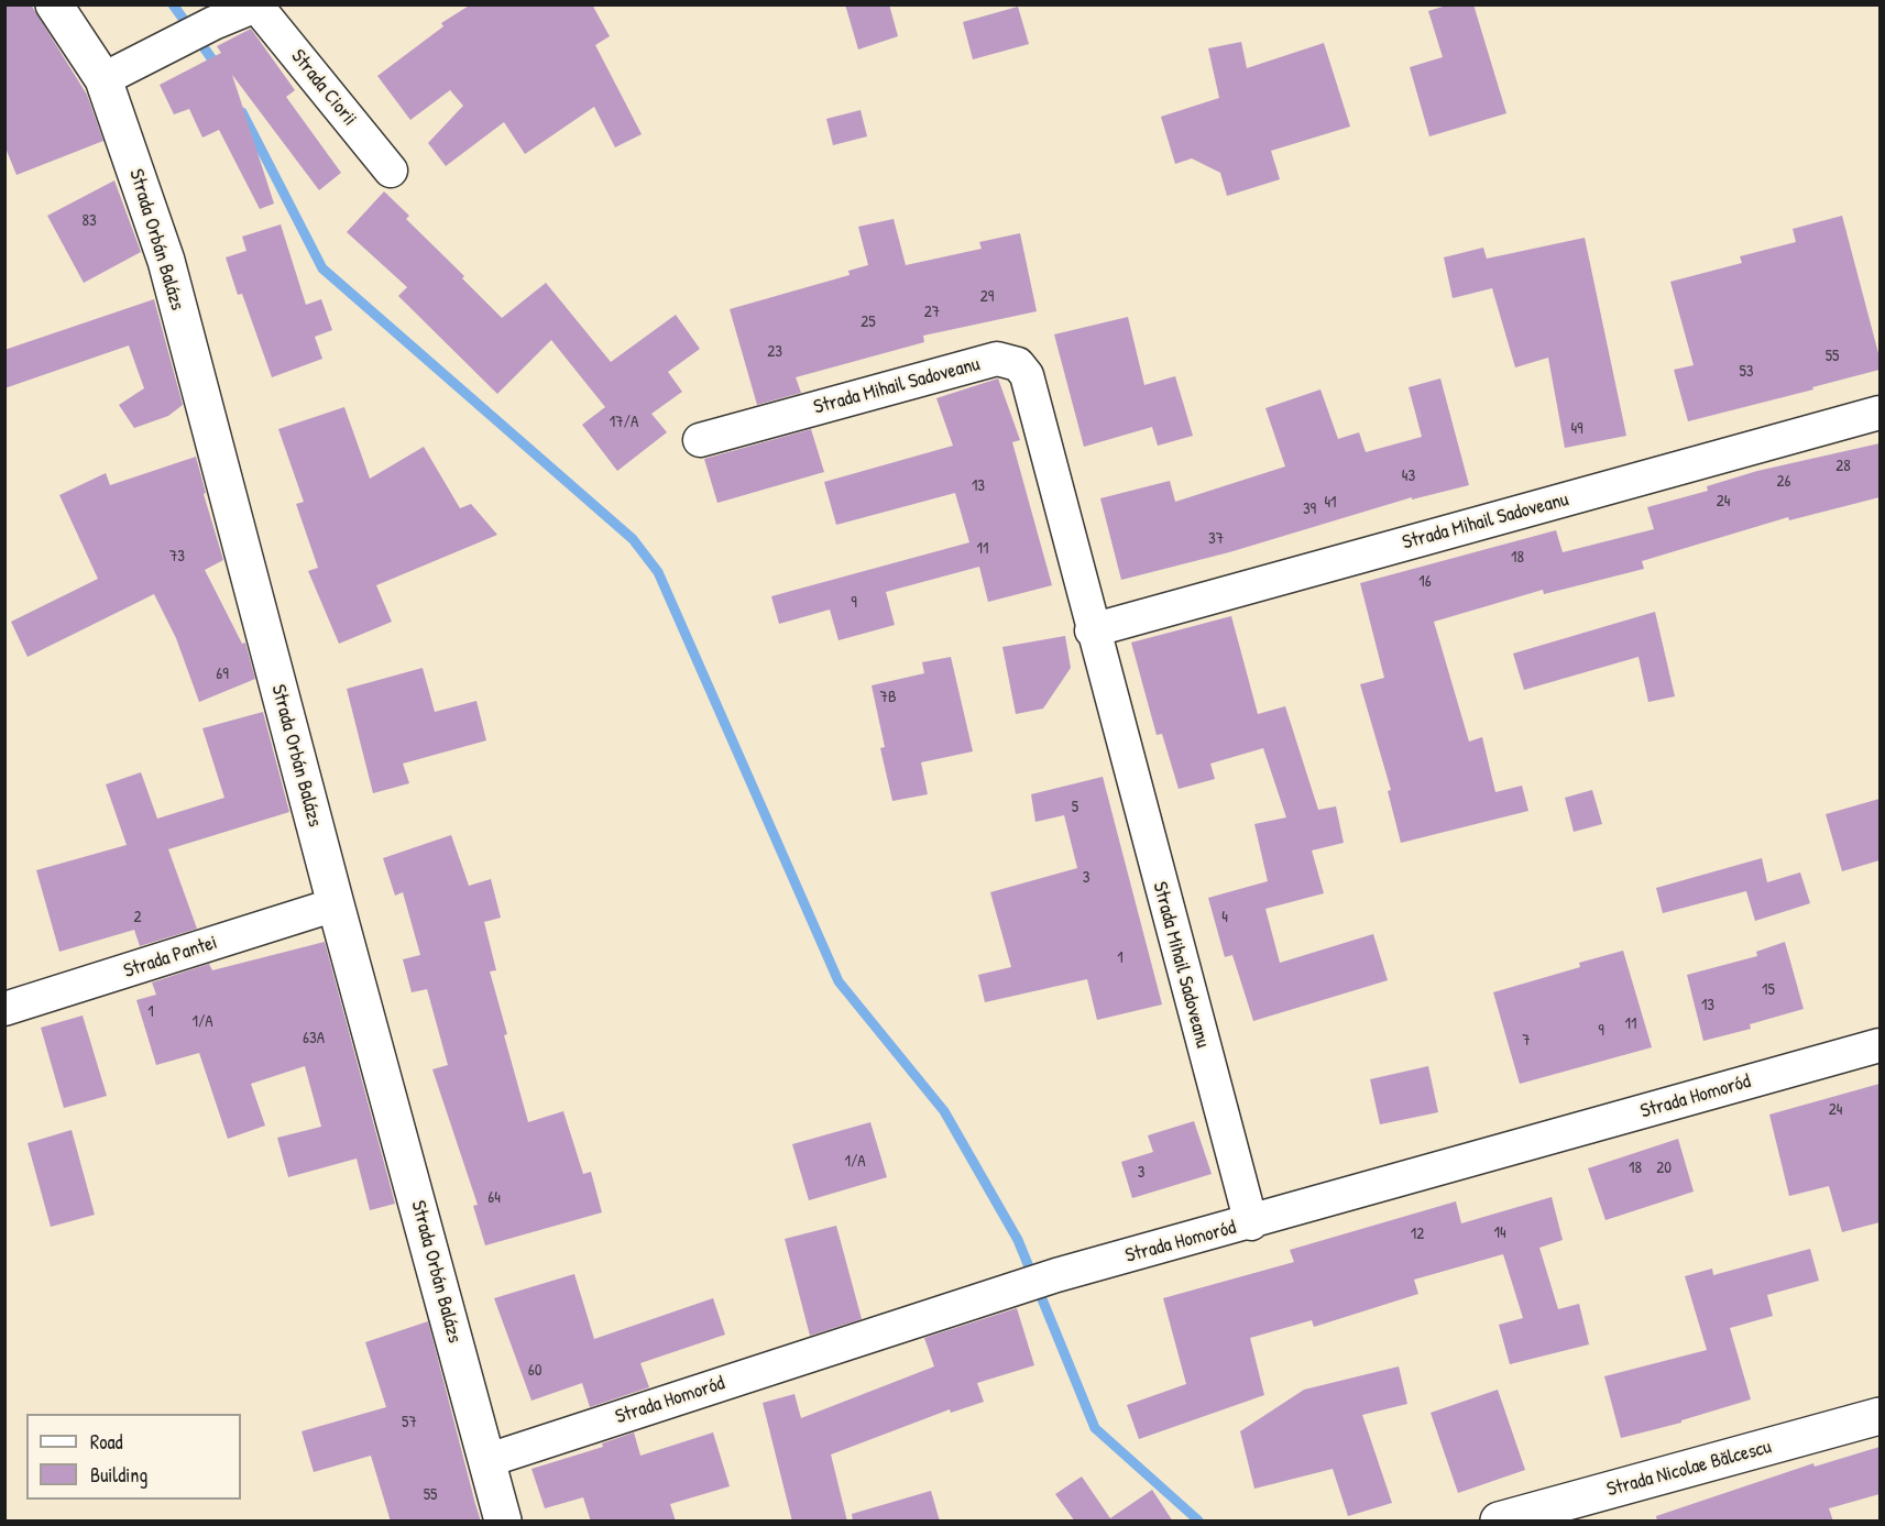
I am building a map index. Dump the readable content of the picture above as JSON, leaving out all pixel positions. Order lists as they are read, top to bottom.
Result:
{
  "streets": {
    "main road": ["Strada Orbán Balázs", "Strada Nicolae Bălcescu"],
    "street": [
      "Strada Ciorii",
      "Strada Mihail Sadoveanu",
      "Strada Pantei",
      "Strada Homoród"
    ]
  },
  "crossings": [
    ["Strada Orbán Balázs", "Strada Pantei"],
    ["Strada Orbán Balázs", "Strada Homoród"],
    ["Strada Mihail Sadoveanu", "Strada Homoród"]
  ],
  "house_numbers": [
    "83",
    "29",
    "27",
    "25",
    "23",
    "55",
    "53",
    "17/A",
    "49",
    "28",
    "43",
    "26",
    "13",
    "24",
    "41",
    "39",
    "37",
    "11",
    "73",
    "18",
    "16",
    "9",
    "69",
    "7B",
    "5",
    "3",
    "2",
    "4",
    "1",
    "15",
    "13",
    "1",
    "1/A",
    "11",
    "9",
    "63A",
    "7",
    "24",
    "1/A",
    "18",
    "20",
    "3",
    "64",
    "14",
    "12",
    "60",
    "57",
    "55"
  ],
  "legend": ["Road", "Building"]
}
